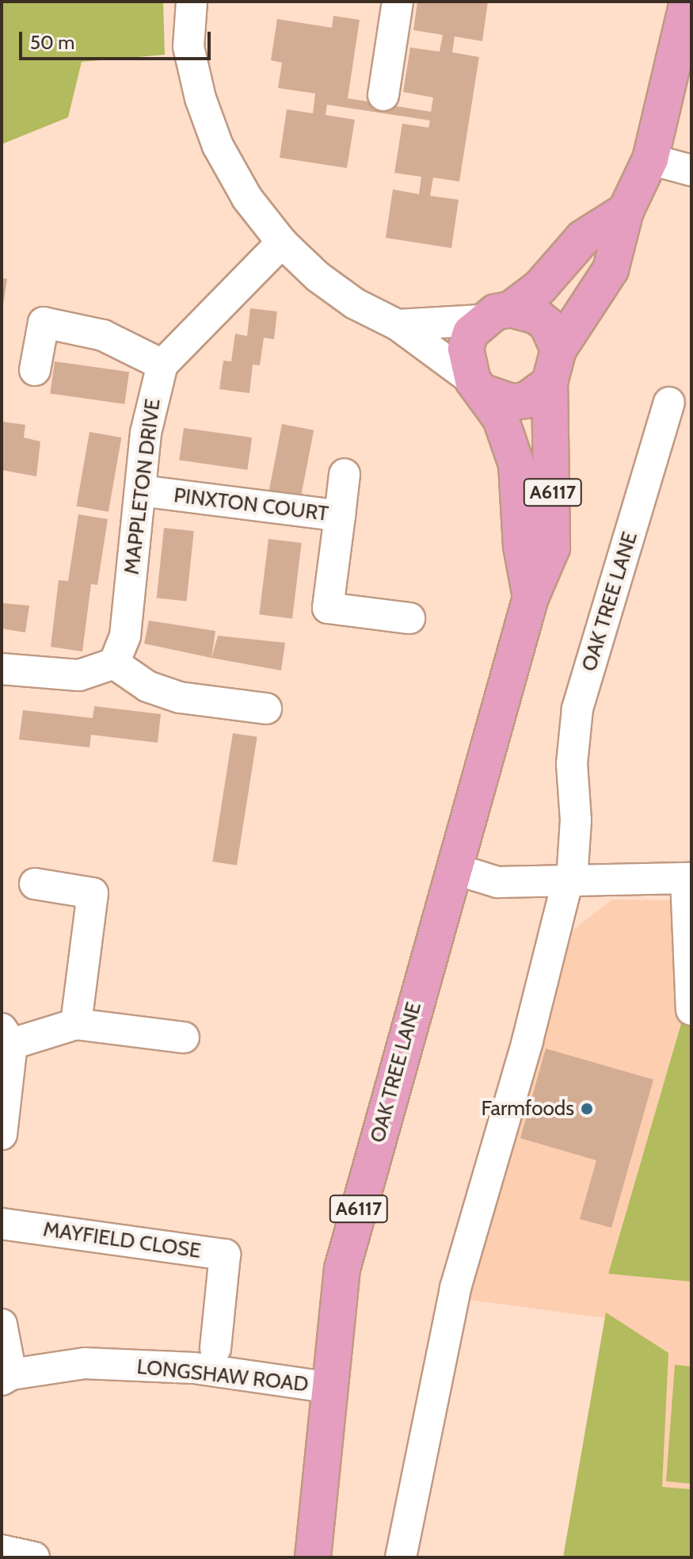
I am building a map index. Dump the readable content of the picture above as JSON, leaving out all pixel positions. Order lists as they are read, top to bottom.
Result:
{
  "streets": {
    "main road": ["A6117", "OAK TREE LANE"],
    "street": [
      "MAPPLETON DRIVE",
      "PINXTON COURT",
      "MAYFIELD CLOSE",
      "LONGSHAW ROAD"
    ]
  },
  "crossings": [
    ["MAPPLETON DRIVE", "PINXTON COURT"],
    ["OAK TREE LANE", "LONGSHAW ROAD"]
  ],
  "places": ["Farmfoods"],
  "scale_bar": "50 m"
}
